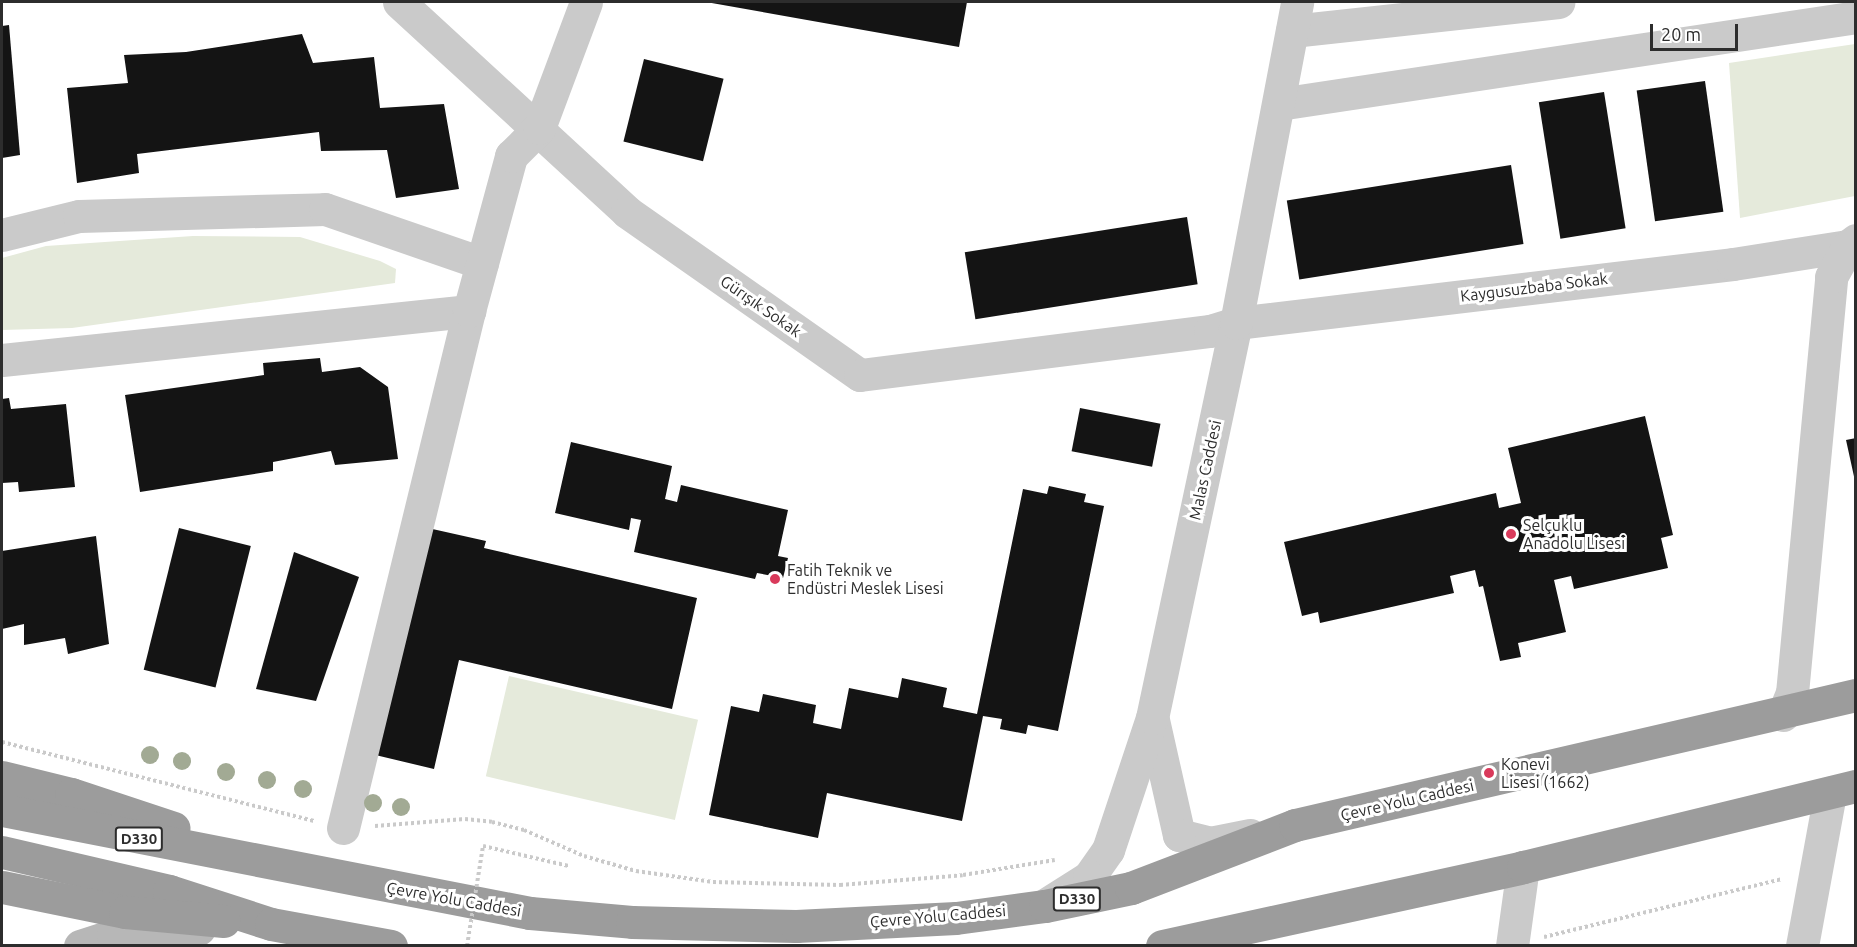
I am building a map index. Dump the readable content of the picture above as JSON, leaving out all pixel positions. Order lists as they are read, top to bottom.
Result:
{
  "streets": {
    "highway": ["Çevre Yolu Caddesi", "D330"],
    "street": ["Kaygusuzbaba Sokak", "Gürışık Sokak", "Malas Caddesi"]
  },
  "crossings": [
    ["Kaygusuzbaba Sokak", "Gürışık Sokak"],
    ["Kaygusuzbaba Sokak", "Malas Caddesi"],
    ["Gürışık Sokak", "Malas Caddesi"],
    ["Malas Caddesi", "Çevre Yolu Caddesi"]
  ],
  "places": ["Selçuklu Anadolu Lisesi", "Fatih Teknik ve Endüstri Meslek Lisesi", "Konevi Lisesi (1662)"],
  "scale_bar": "20 m"
}
